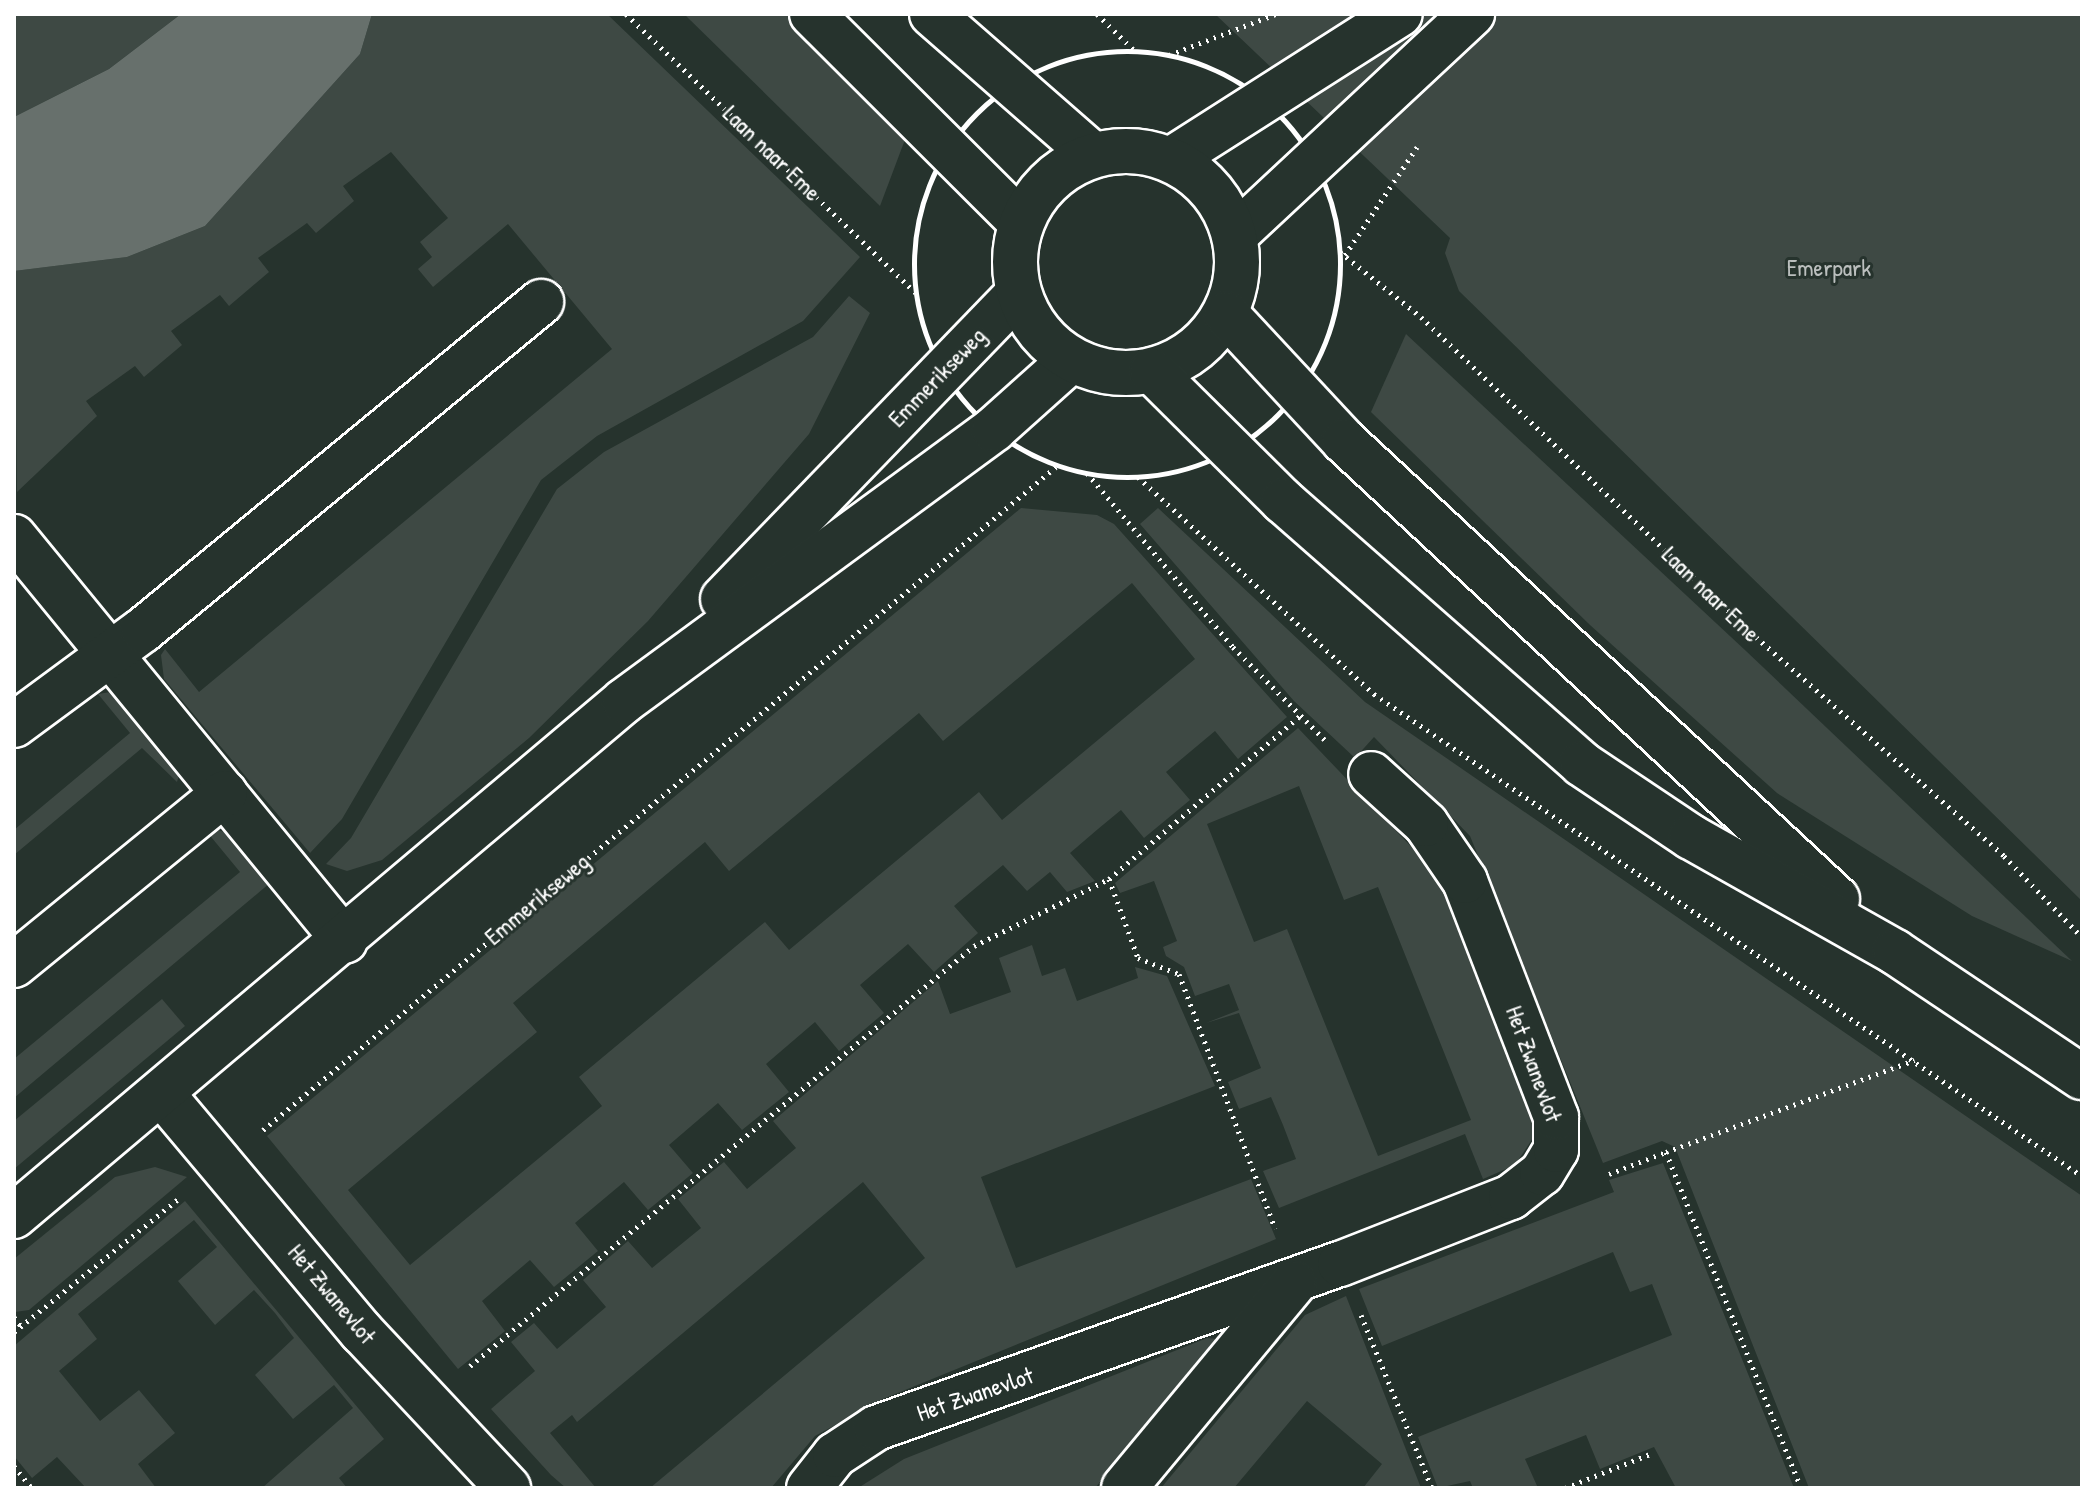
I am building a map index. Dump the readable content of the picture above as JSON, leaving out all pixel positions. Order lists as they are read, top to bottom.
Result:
{
  "streets": {
    "street": ["Emmerikseweg", "Het Zwanevlot"],
    "path": ["Laan naar Eme"]
  },
  "crossings": [
    ["Emmerikseweg", "Het Zwanevlot"]
  ],
  "parks": ["Emerpark"]
}
